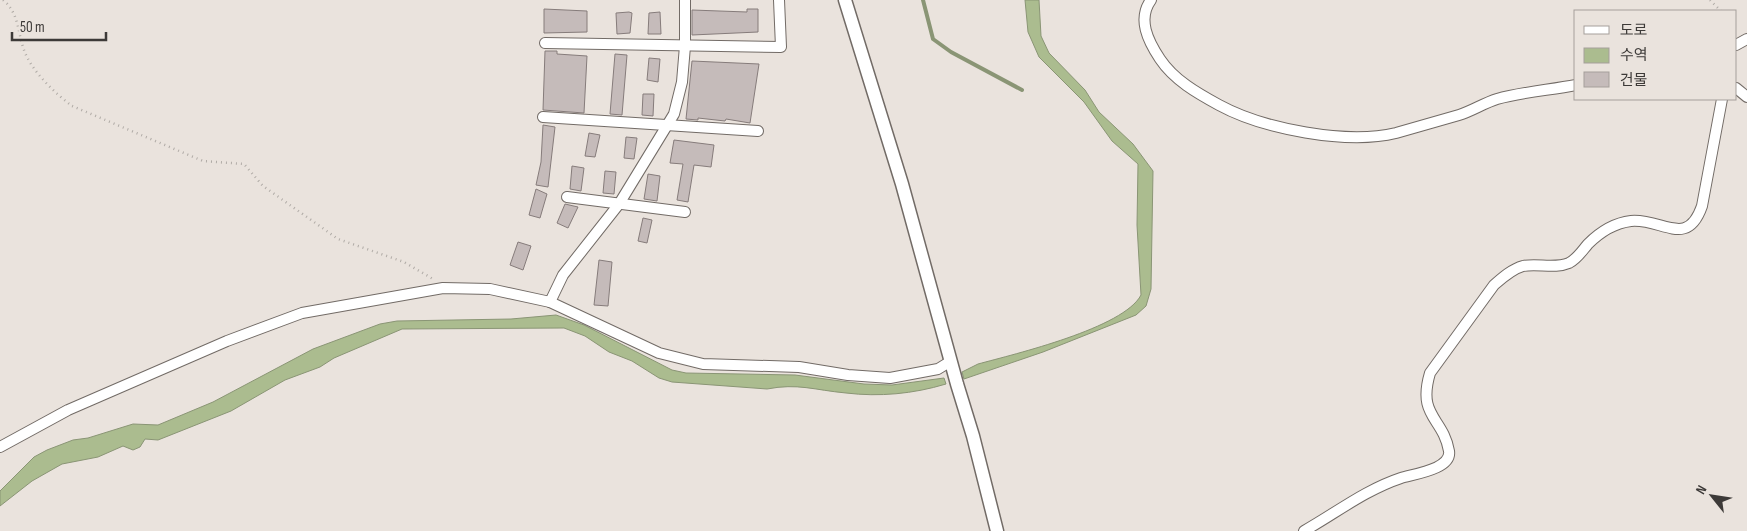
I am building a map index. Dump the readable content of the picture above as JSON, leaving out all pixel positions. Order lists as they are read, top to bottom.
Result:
{
  "legend": ["도로", "수역", "건물"],
  "scale_bar": "50 m",
  "north": "top left"
}
